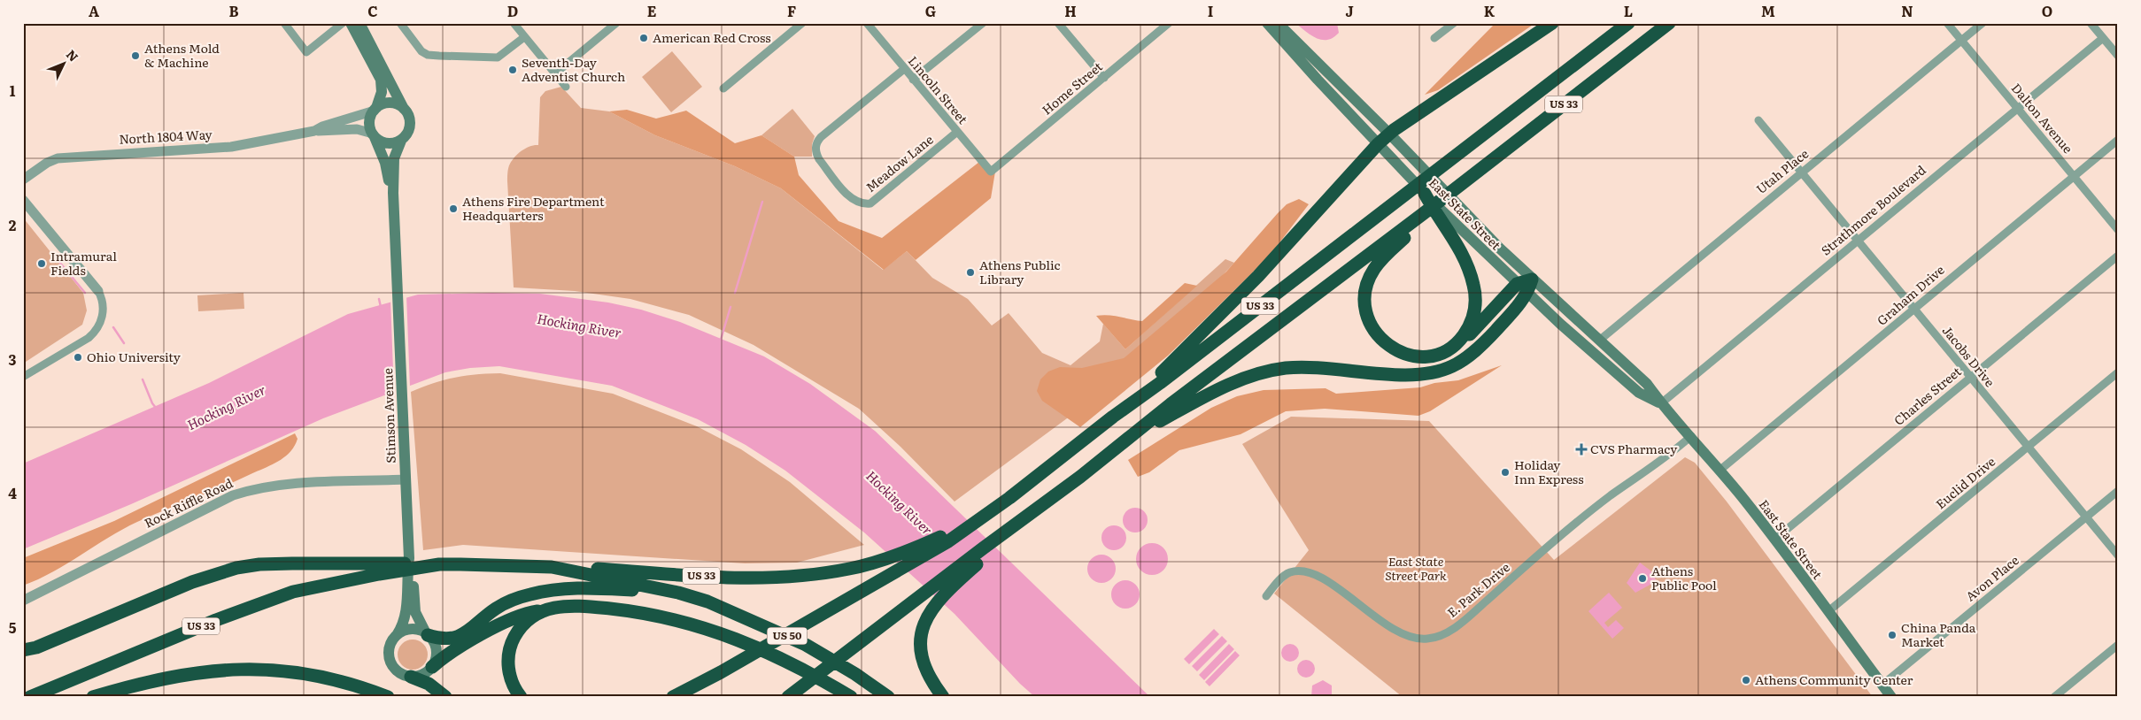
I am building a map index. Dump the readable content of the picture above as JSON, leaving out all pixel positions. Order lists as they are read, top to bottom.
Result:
{
  "streets": {
    "highway": ["US 33", "US 50"],
    "main road": ["East State Street", "Stimson Avenue"],
    "street": [
      "Home Street",
      "Lincoln Street",
      "Dalton Avenue",
      "North 1804 Way",
      "Meadow Lane",
      "Utah Place",
      "Strathmore Boulevard",
      "Graham Drive",
      "Jacobs Drive",
      "Charles Street",
      "Euclid Drive",
      "Rock Riffle Road",
      "Avon Place",
      "E. Park Drive"
    ]
  },
  "crossings": [
    ["Home Street", "Lincoln Street"],
    ["Lincoln Street", "Meadow Lane"],
    ["US 33", "US 50"],
    ["Dalton Avenue", "Utah Place"],
    ["Dalton Avenue", "Strathmore Boulevard"],
    ["Dalton Avenue", "Graham Drive"],
    ["North 1804 Way", "Stimson Avenue"],
    ["Utah Place", "East State Street"],
    ["Utah Place", "Jacobs Drive"],
    ["Strathmore Boulevard", "East State Street"],
    ["Strathmore Boulevard", "Jacobs Drive"],
    ["East State Street", "Graham Drive"],
    ["East State Street", "Charles Street"],
    ["East State Street", "Euclid Drive"],
    ["East State Street", "Avon Place"],
    ["East State Street", "E. Park Drive"],
    ["Graham Drive", "Jacobs Drive"],
    ["Jacobs Drive", "Charles Street"],
    ["Jacobs Drive", "Euclid Drive"],
    ["Jacobs Drive", "Avon Place"],
    ["Stimson Avenue", "Rock Riffle Road"]
  ],
  "water": ["Hocking River"],
  "parks": ["East State Street Park"],
  "places": {
    "other": [
      "American Red Cross",
      "Athens Mold & Machine",
      "Seventh-Day Adventist Church",
      "Athens Fire Department Headquarters",
      "Intramural Fields",
      "Athens Public Library",
      "Ohio University",
      "Holiday Inn Express",
      "Athens Public Pool",
      "China Panda Market",
      "Athens Community Center"
    ],
    "health": ["CVS Pharmacy"]
  },
  "north": "top right",
  "grid": {
    "columns": [
      "A",
      "B",
      "C",
      "D",
      "E",
      "F",
      "G",
      "H",
      "I",
      "J",
      "K",
      "L",
      "M",
      "N",
      "O"
    ],
    "rows": [
      "1",
      "2",
      "3",
      "4",
      "5"
    ]
  }
}
